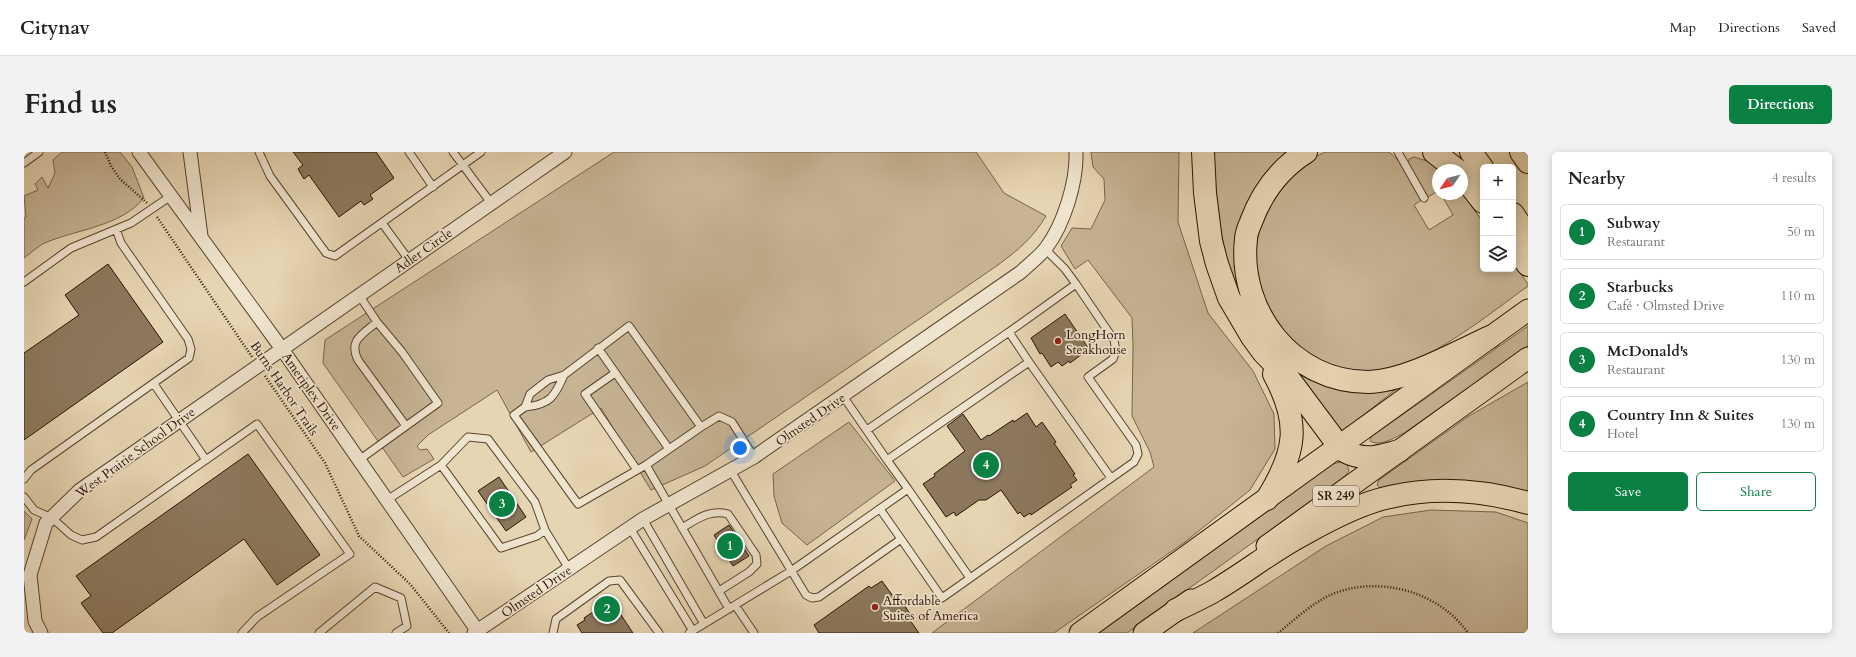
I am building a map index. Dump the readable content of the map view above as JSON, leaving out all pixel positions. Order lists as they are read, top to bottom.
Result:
{
  "streets": {
    "main road": ["SR 249"],
    "street": [
      "Adler Circle",
      "Ameriplex Drive",
      "Olmsted Drive",
      "West Prairie School Drive"
    ],
    "path": ["Burns Harbor Trails"]
  },
  "crossings": [
    ["Adler Circle", "Ameriplex Drive"],
    ["Adler Circle", "West Prairie School Drive"],
    ["Burns Harbor Trails", "West Prairie School Drive"],
    ["Ameriplex Drive", "Olmsted Drive"],
    ["Ameriplex Drive", "West Prairie School Drive"]
  ],
  "places": ["LongHorn Steakhouse", "Affordable Suites of America"],
  "north": "bottom left",
  "page": {
    "header": "Citynav",
    "nav": ["Map", "Directions", "Saved"],
    "title": "Find us",
    "buttons": [
      "Directions",
      ["Save", "Share"]
    ],
    "heading": ["Nearby", "4 results"],
    "map_buttons": ["+", "−"],
    "list": [
      {
        "mark": "1",
        "name": "Subway",
        "note": "Restaurant",
        "value": "50 m"
      },
      {
        "mark": "2",
        "name": "Starbucks",
        "note": "Café · Olmsted Drive",
        "value": "110 m"
      },
      {
        "mark": "3",
        "name": "McDonald's",
        "note": "Restaurant",
        "value": "130 m"
      },
      {
        "mark": "4",
        "name": "Country Inn & Suites",
        "note": "Hotel",
        "value": "130 m"
      }
    ],
    "pins": [
      "4",
      "3",
      "1",
      "2"
    ]
  }
}
